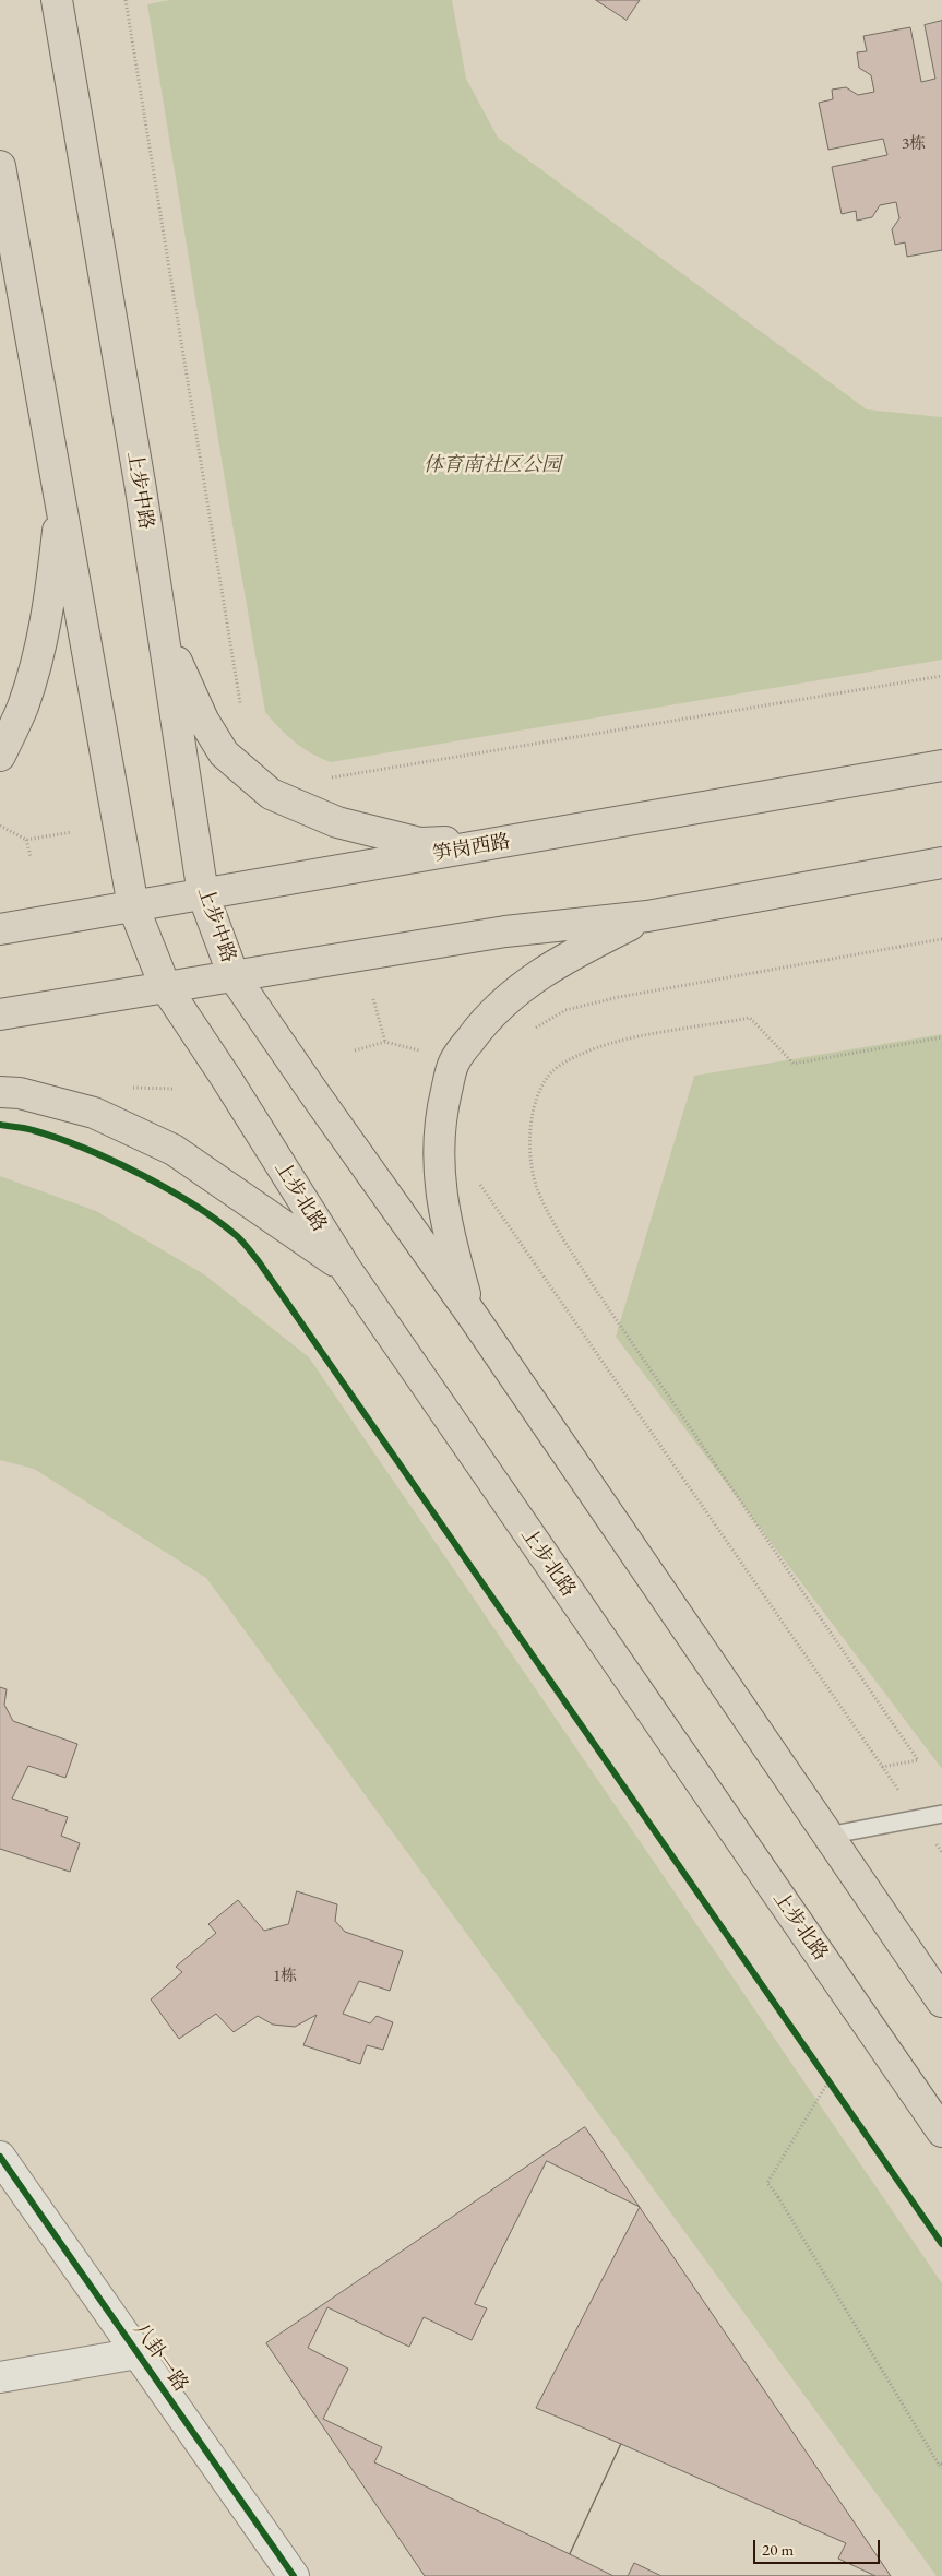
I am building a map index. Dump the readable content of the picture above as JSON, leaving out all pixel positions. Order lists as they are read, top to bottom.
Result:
{
  "streets": {
    "main road": ["上步中路", "笋岗西路", "上步北路"],
    "street": ["八卦一路"]
  },
  "crossings": [
    ["上步中路", "笋岗西路"]
  ],
  "parks": ["体育南社区公园"],
  "house_numbers": ["3栋", "1栋"],
  "scale_bar": "20 m"
}
